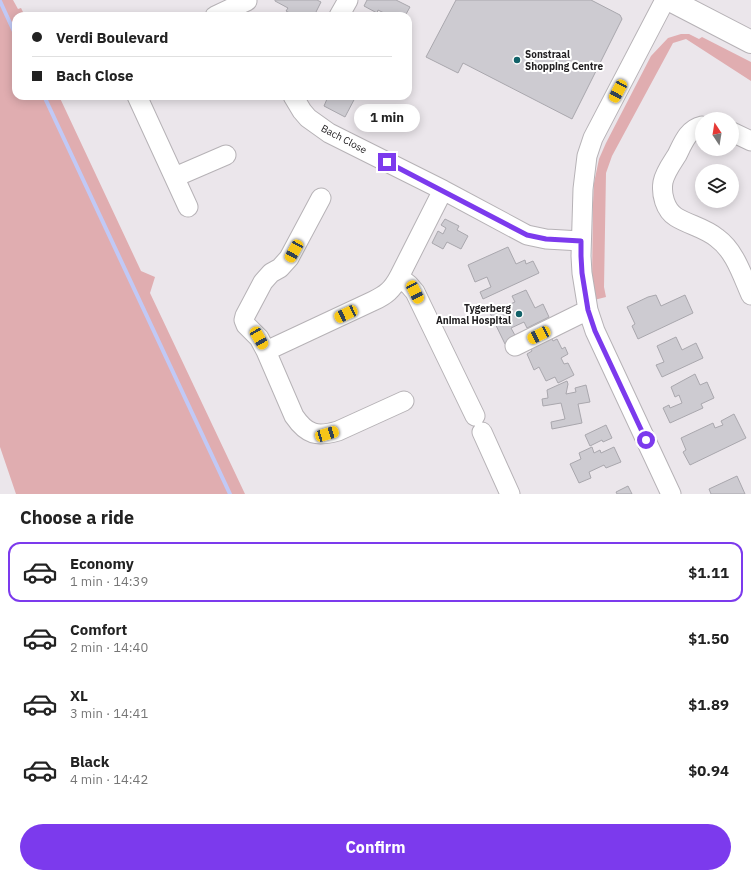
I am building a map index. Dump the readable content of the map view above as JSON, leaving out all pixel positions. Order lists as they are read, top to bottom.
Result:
{
  "streets": {
    "street": ["Bach Close"]
  },
  "places": ["Sonstraal Shopping Centre", "Tygerberg Animal Hospital"],
  "north": "top",
  "page": {
    "banner": ["Verdi Boulevard", "Bach Close"],
    "bubble": "1 min",
    "heading": "Choose a ride",
    "list": [
      {
        "name": "Economy",
        "note": "1 min · 14:39",
        "value": "$1.11"
      },
      {
        "name": "Comfort",
        "note": "2 min · 14:40",
        "value": "$1.50"
      },
      {
        "name": "XL",
        "note": "3 min · 14:41",
        "value": "$1.89"
      },
      {
        "name": "Black",
        "note": "4 min · 14:42",
        "value": "$0.94"
      }
    ],
    "buttons": "Confirm"
  }
}
